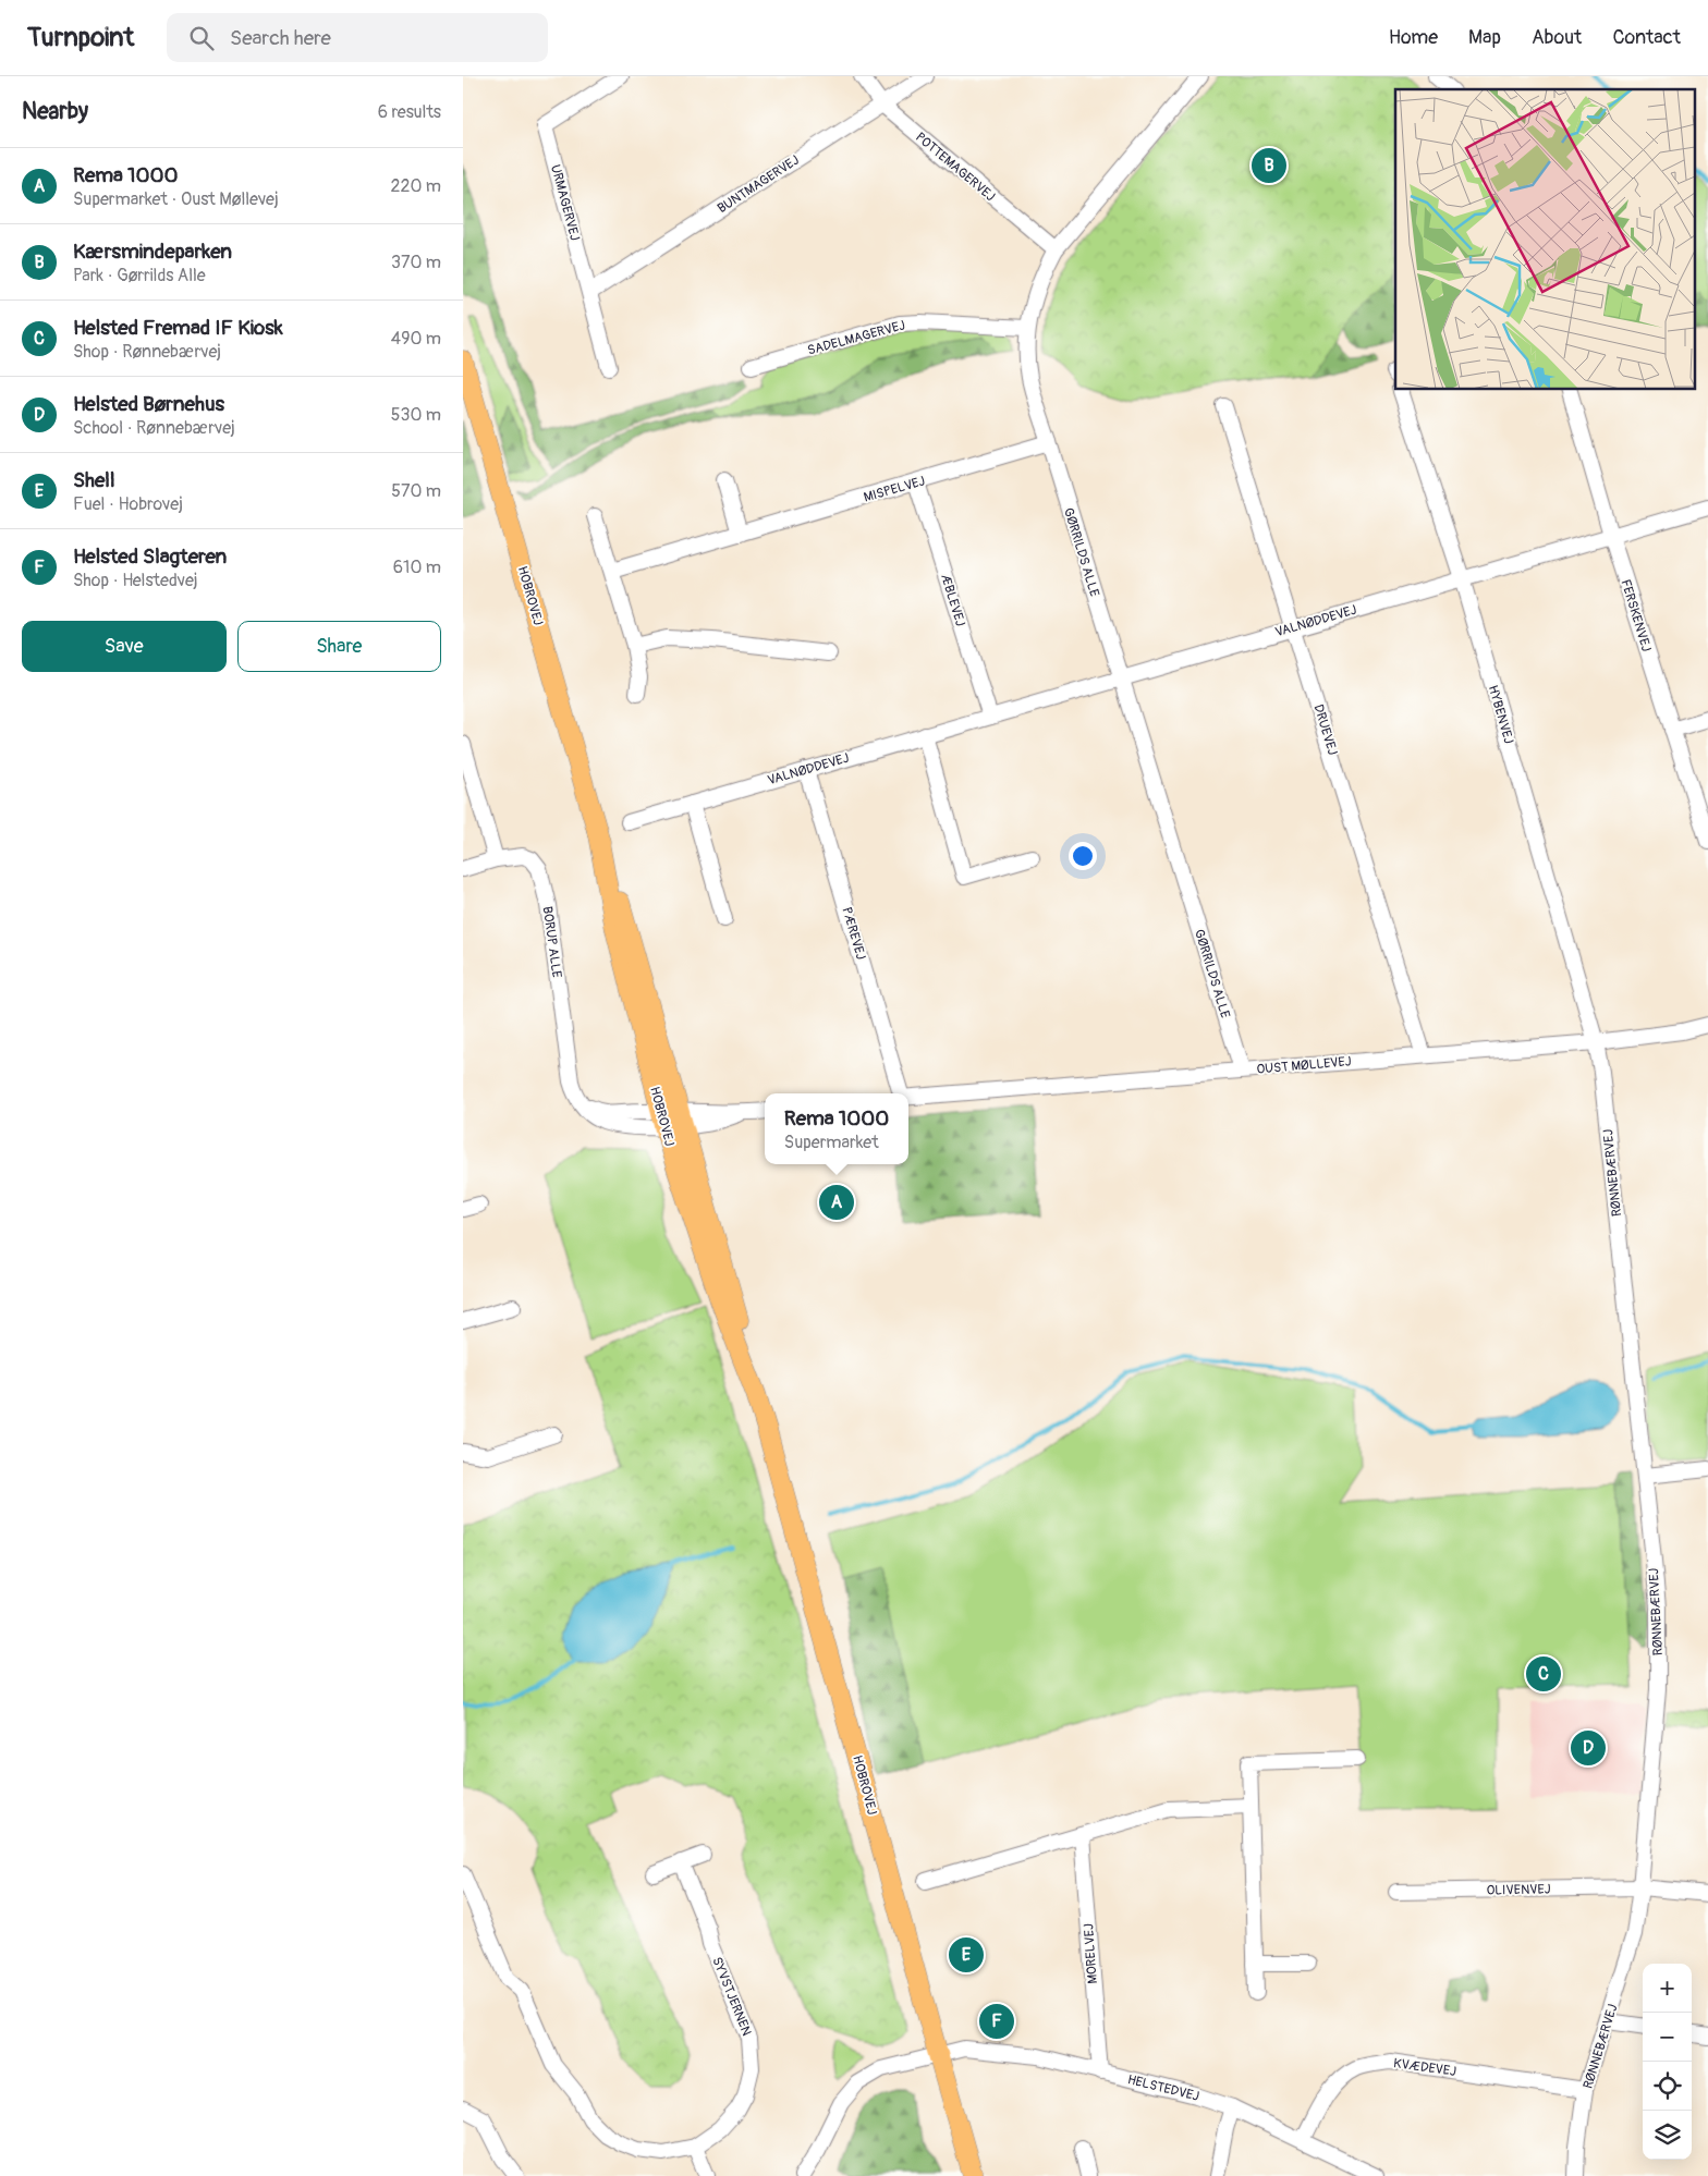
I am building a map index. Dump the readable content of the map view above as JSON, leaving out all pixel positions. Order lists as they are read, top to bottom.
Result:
{
  "streets": {
    "main road": ["HOBROVEJ"],
    "street": [
      "POTTEMAGERVEJ",
      "BUNTMAGERVEJ",
      "URMAGERVEJ",
      "SADELMAGERVEJ",
      "MISPELVEJ",
      "GØRRILDS ALLE",
      "ÆBLEVEJ",
      "FERSKENVEJ",
      "VALNØDDEVEJ",
      "HYBENVEJ",
      "DRUEVEJ",
      "PÆREVEJ",
      "BORUP ALLE",
      "OUST MØLLEVEJ",
      "RØNNEBÆRVEJ",
      "OLIVENVEJ",
      "MORELVEJ",
      "SYVSTJERNEN",
      "KVÆDEVEJ",
      "HELSTEDVEJ"
    ]
  },
  "crossings": [
    ["POTTEMAGERVEJ", "BUNTMAGERVEJ"],
    ["POTTEMAGERVEJ", "GØRRILDS ALLE"],
    ["BUNTMAGERVEJ", "URMAGERVEJ"],
    ["SADELMAGERVEJ", "GØRRILDS ALLE"],
    ["MISPELVEJ", "GØRRILDS ALLE"],
    ["MISPELVEJ", "ÆBLEVEJ"],
    ["GØRRILDS ALLE", "VALNØDDEVEJ"],
    ["GØRRILDS ALLE", "OUST MØLLEVEJ"],
    ["HOBROVEJ", "BORUP ALLE"],
    ["HOBROVEJ", "HELSTEDVEJ"],
    ["ÆBLEVEJ", "VALNØDDEVEJ"],
    ["FERSKENVEJ", "VALNØDDEVEJ"],
    ["VALNØDDEVEJ", "HYBENVEJ"],
    ["VALNØDDEVEJ", "DRUEVEJ"],
    ["VALNØDDEVEJ", "PÆREVEJ"],
    ["HYBENVEJ", "OUST MØLLEVEJ"],
    ["HYBENVEJ", "RØNNEBÆRVEJ"],
    ["DRUEVEJ", "OUST MØLLEVEJ"],
    ["OUST MØLLEVEJ", "RØNNEBÆRVEJ"],
    ["RØNNEBÆRVEJ", "OLIVENVEJ"],
    ["RØNNEBÆRVEJ", "KVÆDEVEJ"],
    ["MORELVEJ", "HELSTEDVEJ"],
    ["KVÆDEVEJ", "HELSTEDVEJ"]
  ],
  "page": {
    "header": "Turnpoint",
    "search": "Search here",
    "nav": [
      "Home",
      "Map",
      "About",
      "Contact"
    ],
    "heading": ["Nearby", "6 results"],
    "pins": [
      "B",
      "A",
      "C",
      "D",
      "E",
      "F"
    ],
    "list": [
      {
        "mark": "A",
        "name": "Rema 1000",
        "note": "Supermarket · Oust Møllevej",
        "value": "220 m"
      },
      {
        "mark": "B",
        "name": "Kærsmindeparken",
        "note": "Park · Gørrilds Alle",
        "value": "370 m"
      },
      {
        "mark": "C",
        "name": "Helsted Fremad IF Kiosk",
        "note": "Shop · Rønnebærvej",
        "value": "490 m"
      },
      {
        "mark": "D",
        "name": "Helsted Børnehus",
        "note": "School · Rønnebærvej",
        "value": "530 m"
      },
      {
        "mark": "E",
        "name": "Shell",
        "note": "Fuel · Hobrovej",
        "value": "570 m"
      },
      {
        "mark": "F",
        "name": "Helsted Slagteren",
        "note": "Shop · Helstedvej",
        "value": "610 m"
      }
    ],
    "buttons": ["Save", "Share"],
    "popup": ["Rema 1000", "Supermarket"],
    "map_buttons": ["+", "−"]
  }
}
